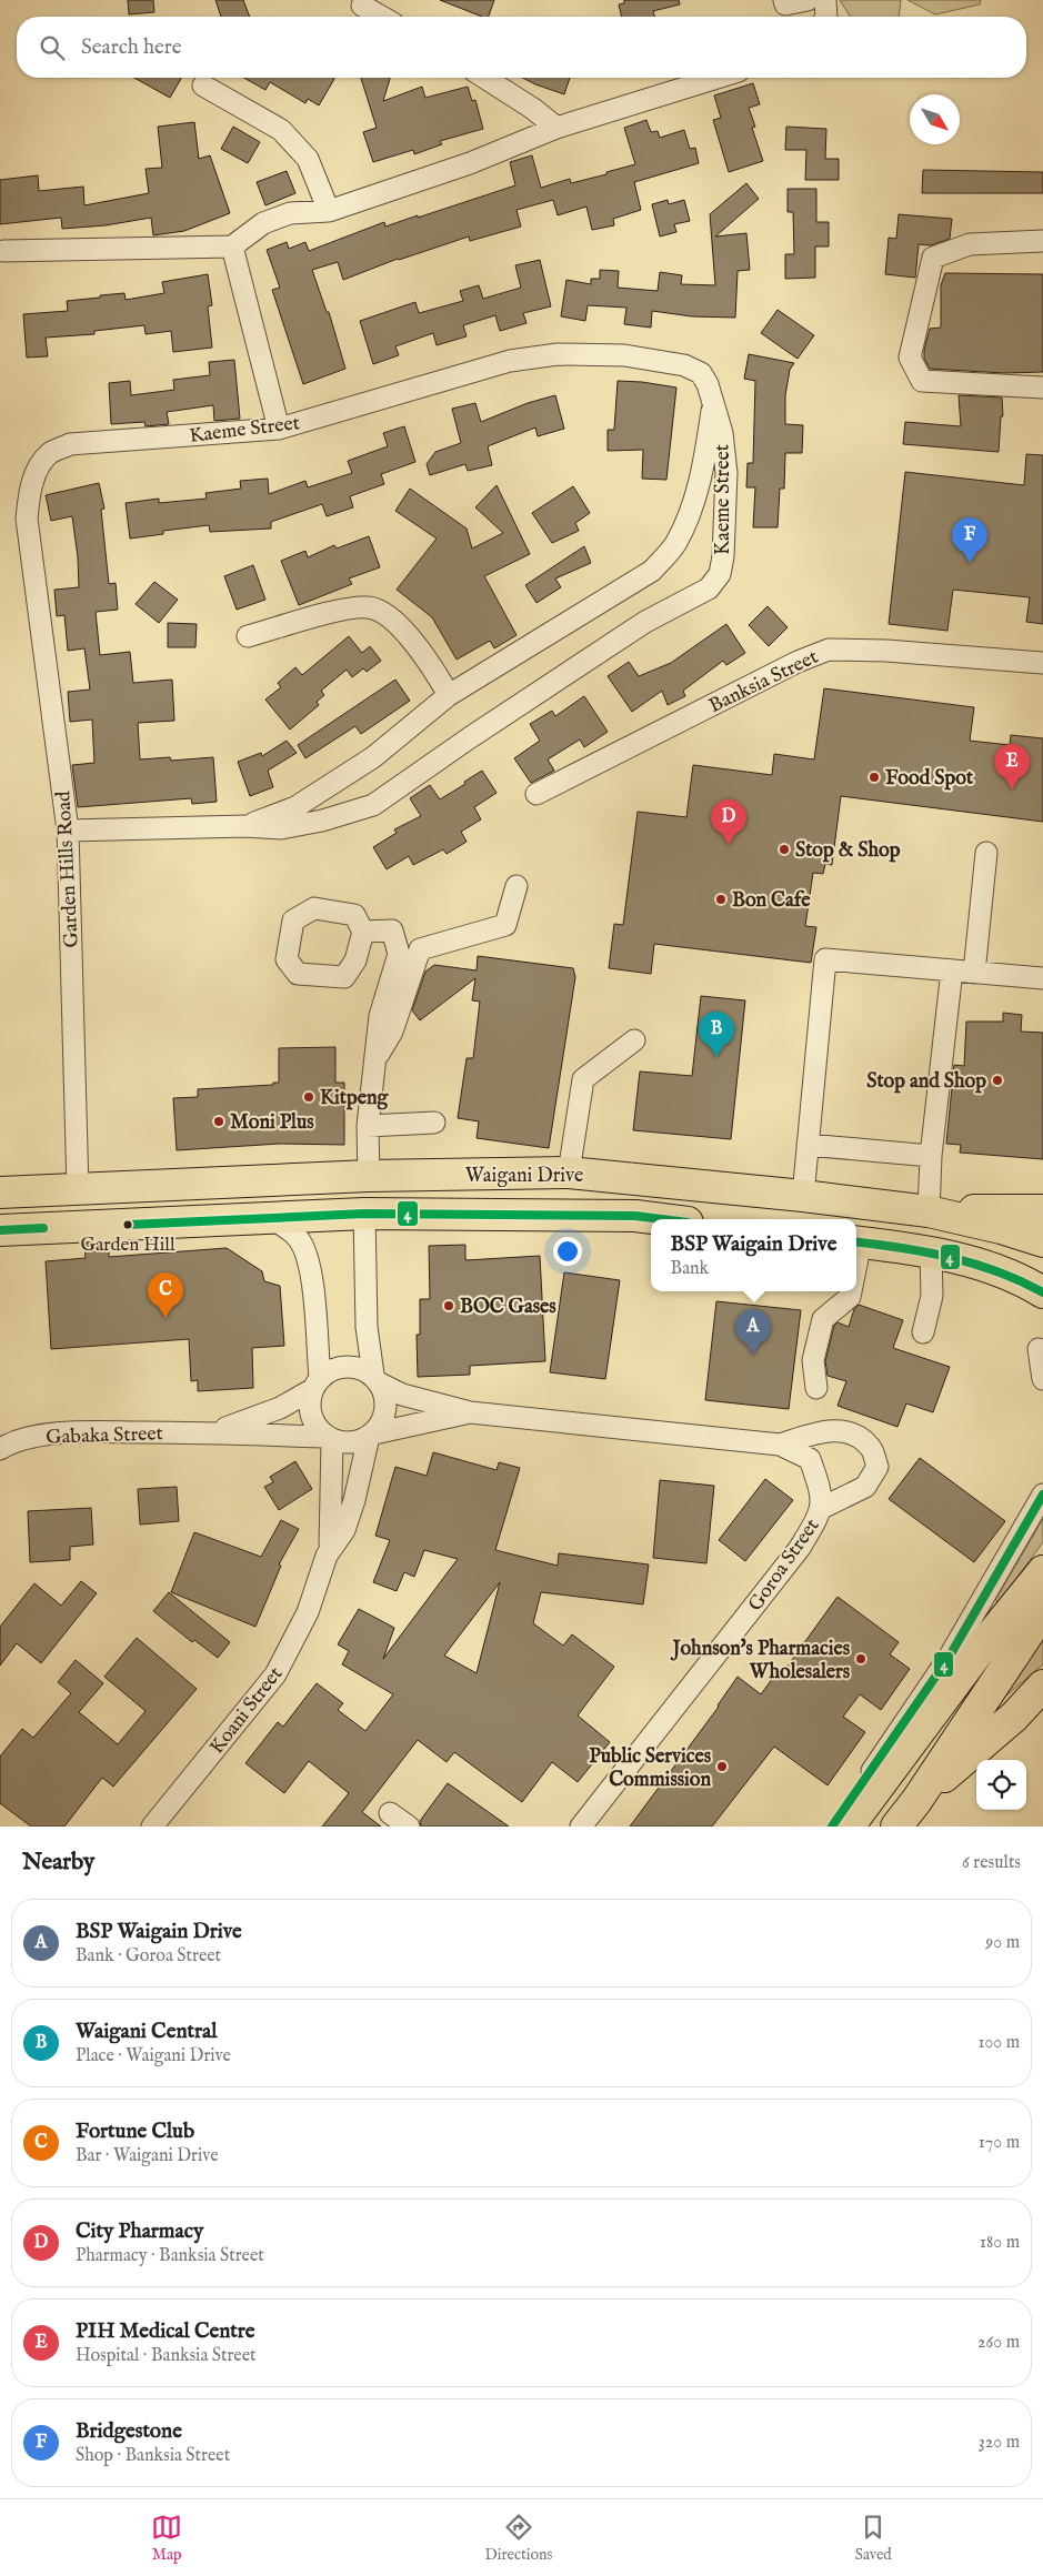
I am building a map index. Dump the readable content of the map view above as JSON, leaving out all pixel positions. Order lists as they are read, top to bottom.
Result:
{
  "streets": {
    "highway": ["Waigani Drive"],
    "street": [
      "Kaeme Street",
      "Banksia Street",
      "Garden Hills Road",
      "Gabaka Street",
      "Goroa Street",
      "Koani Street"
    ]
  },
  "crossings": [
    ["Kaeme Street", "Garden Hills Road"],
    ["Garden Hills Road", "Waigani Drive"],
    ["Gabaka Street", "Goroa Street"],
    ["Gabaka Street", "Koani Street"],
    ["Goroa Street", "Koani Street"]
  ],
  "places": [
    "Food Spot",
    "Stop & Shop",
    "Bon Cafe",
    "Stop and Shop",
    "Kitpeng",
    "Moni Plus",
    "Garden Hill",
    "BOC Gases",
    "Johnson's Pharmacies Wholesalers",
    "Public Services Commission"
  ],
  "lines": ["transit line 4"],
  "north": "bottom right",
  "page": {
    "search": "Search here",
    "pins": [
      "F",
      "E",
      "D",
      "B",
      "C",
      "A"
    ],
    "popup": ["BSP Waigain Drive", "Bank"],
    "heading": ["Nearby", "6 results"],
    "list": [
      {
        "mark": "A",
        "name": "BSP Waigain Drive",
        "note": "Bank · Goroa Street",
        "value": "90 m"
      },
      {
        "mark": "B",
        "name": "Waigani Central",
        "note": "Place · Waigani Drive",
        "value": "100 m"
      },
      {
        "mark": "C",
        "name": "Fortune Club",
        "note": "Bar · Waigani Drive",
        "value": "170 m"
      },
      {
        "mark": "D",
        "name": "City Pharmacy",
        "note": "Pharmacy · Banksia Street",
        "value": "180 m"
      },
      {
        "mark": "E",
        "name": "PIH Medical Centre",
        "note": "Hospital · Banksia Street",
        "value": "260 m"
      },
      {
        "mark": "F",
        "name": "Bridgestone",
        "note": "Shop · Banksia Street",
        "value": "320 m"
      }
    ],
    "nav": ["Map", "Directions", "Saved"]
  }
}
